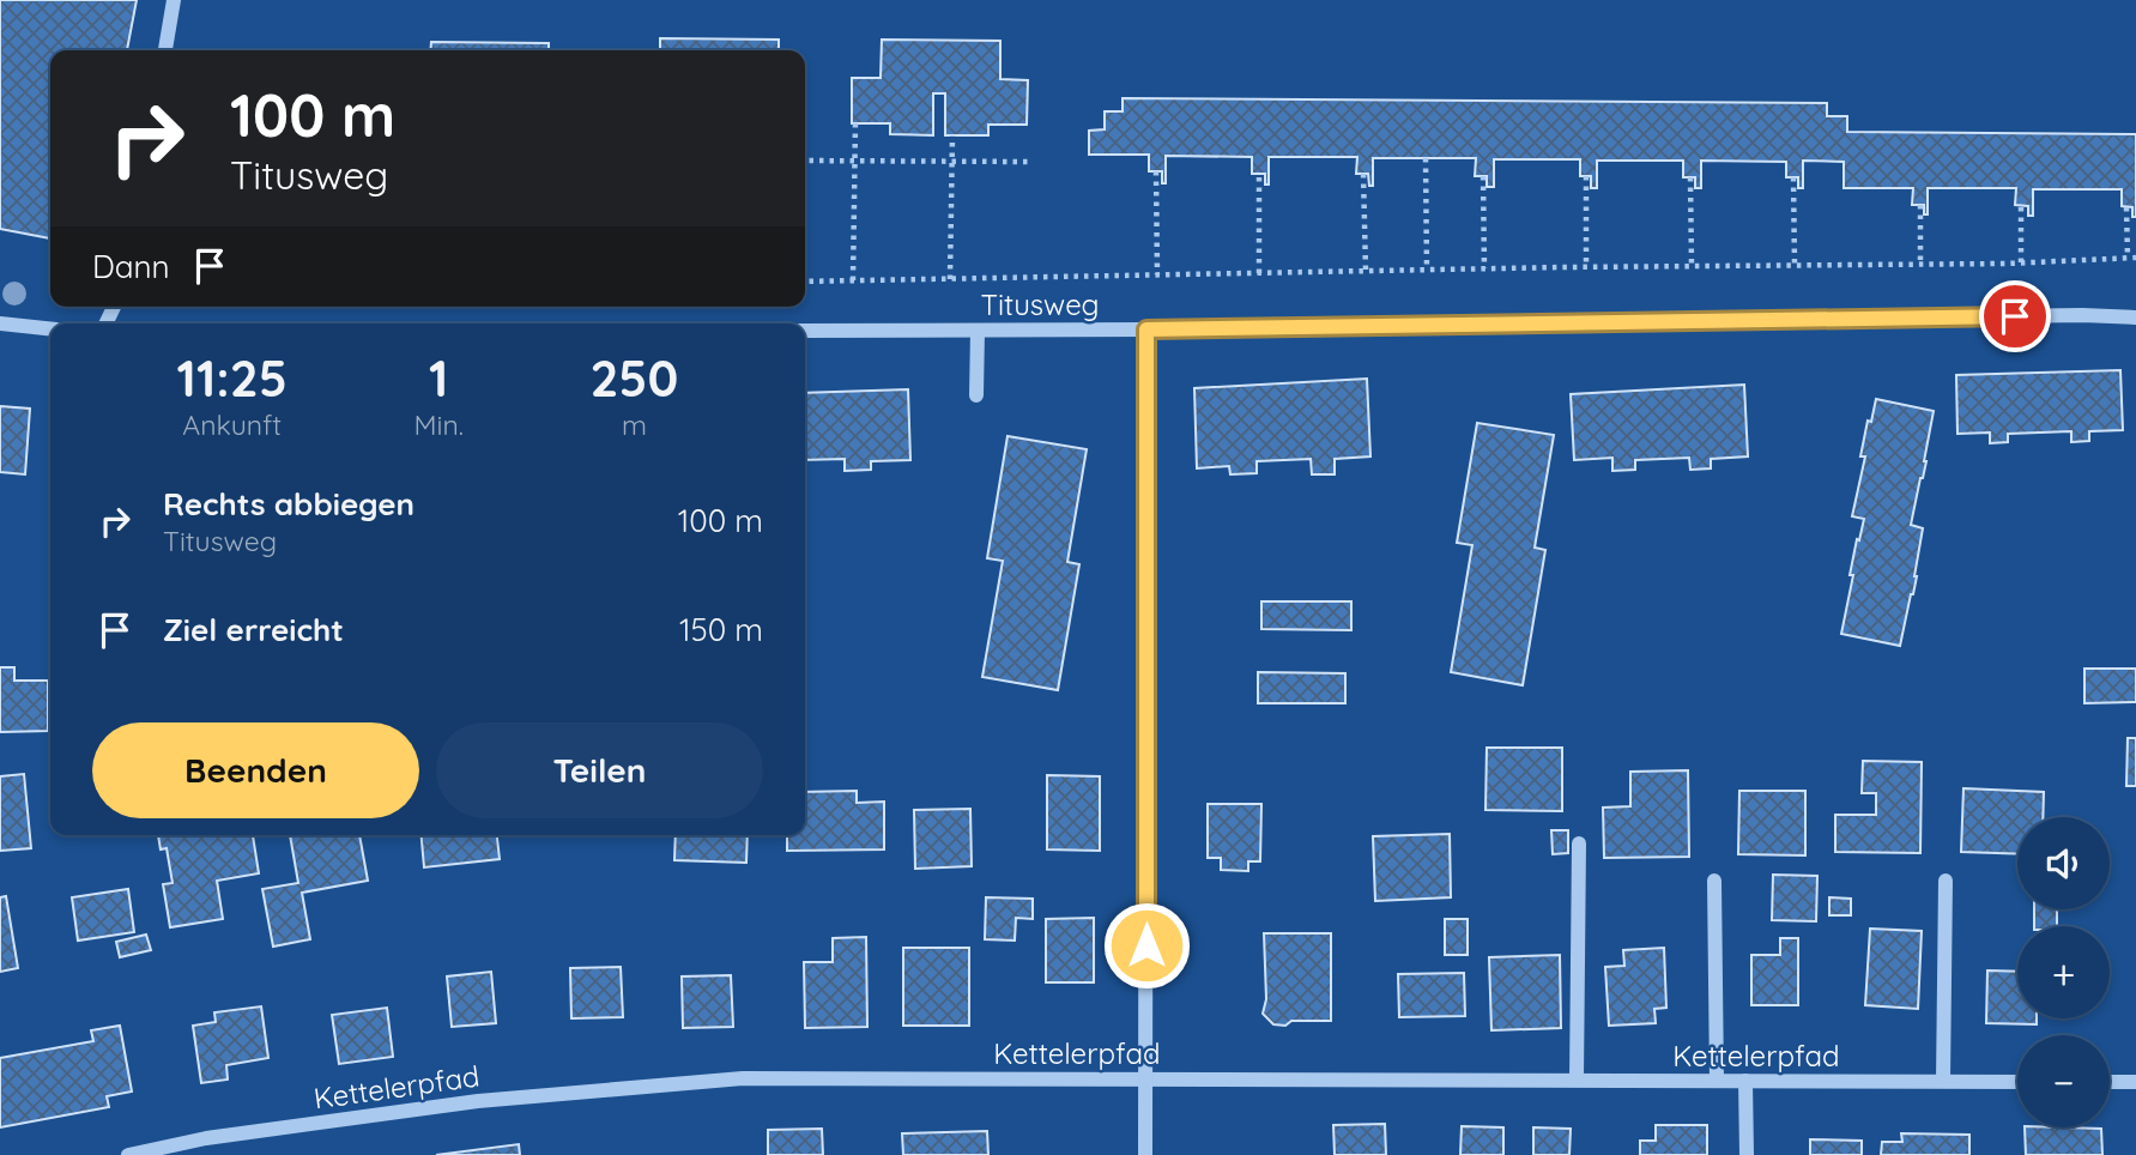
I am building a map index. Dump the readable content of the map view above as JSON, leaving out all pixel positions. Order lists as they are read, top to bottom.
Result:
{
  "streets": {
    "street": ["Titusweg", "Kettelerpfad"]
  },
  "page": {
    "turn": ["100 m", "Titusweg"],
    "then": "Dann",
    "eta": [
      "11:25",
      "Ankunft",
      "1",
      "Min.",
      "250",
      "m"
    ],
    "list": [
      {
        "name": "Rechts abbiegen",
        "note": "Titusweg",
        "value": "100 m"
      },
      {
        "name": "Ziel erreicht",
        "value": "150 m"
      }
    ],
    "buttons": ["Beenden", "Teilen"],
    "map_buttons": ["+", "−"]
  }
}
